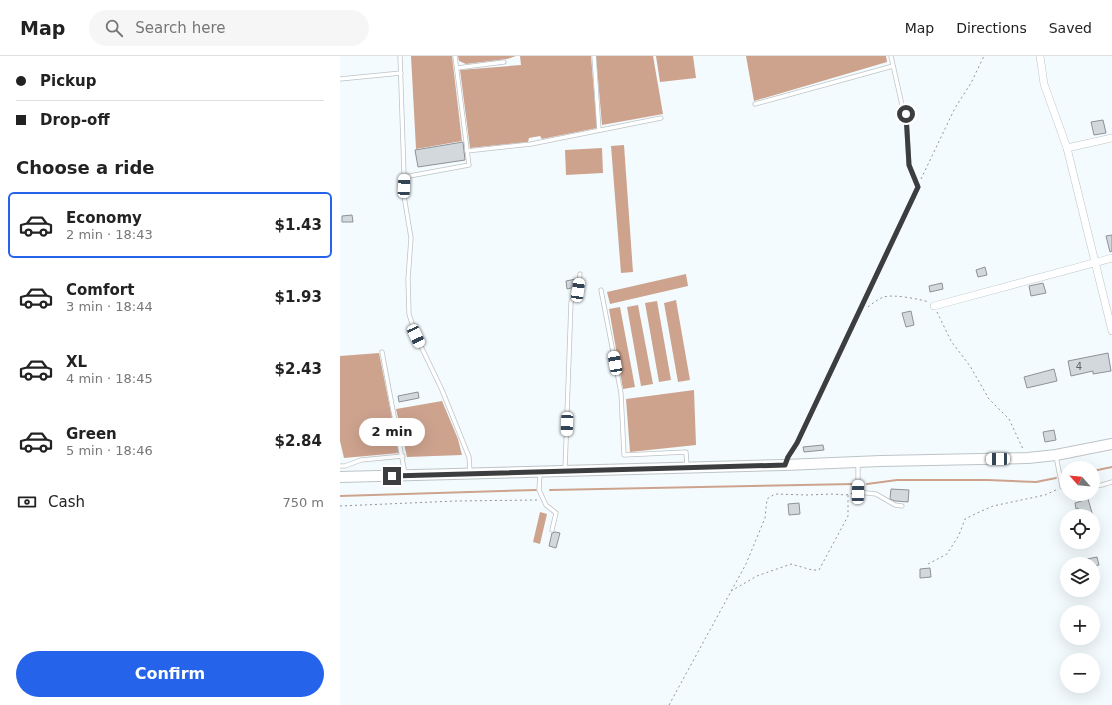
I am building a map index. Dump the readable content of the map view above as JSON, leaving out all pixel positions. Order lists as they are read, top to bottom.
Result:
{
  "house_numbers": ["4"],
  "north": "top left",
  "page": {
    "header": "Map",
    "search": "Search here",
    "nav": ["Map", "Directions", "Saved"],
    "banner": ["Pickup", "Drop-off"],
    "heading": "Choose a ride",
    "list": [
      {
        "name": "Economy",
        "note": "2 min · 18:43",
        "value": "$1.43"
      },
      {
        "name": "Comfort",
        "note": "3 min · 18:44",
        "value": "$1.93"
      },
      {
        "name": "XL",
        "note": "4 min · 18:45",
        "value": "$2.43"
      },
      {
        "name": "Green",
        "note": "5 min · 18:46",
        "value": "$2.84"
      }
    ],
    "bubble": "2 min",
    "map_buttons": ["+", "−"],
    "pay": ["Cash", "750 m"],
    "buttons": "Confirm"
  }
}
